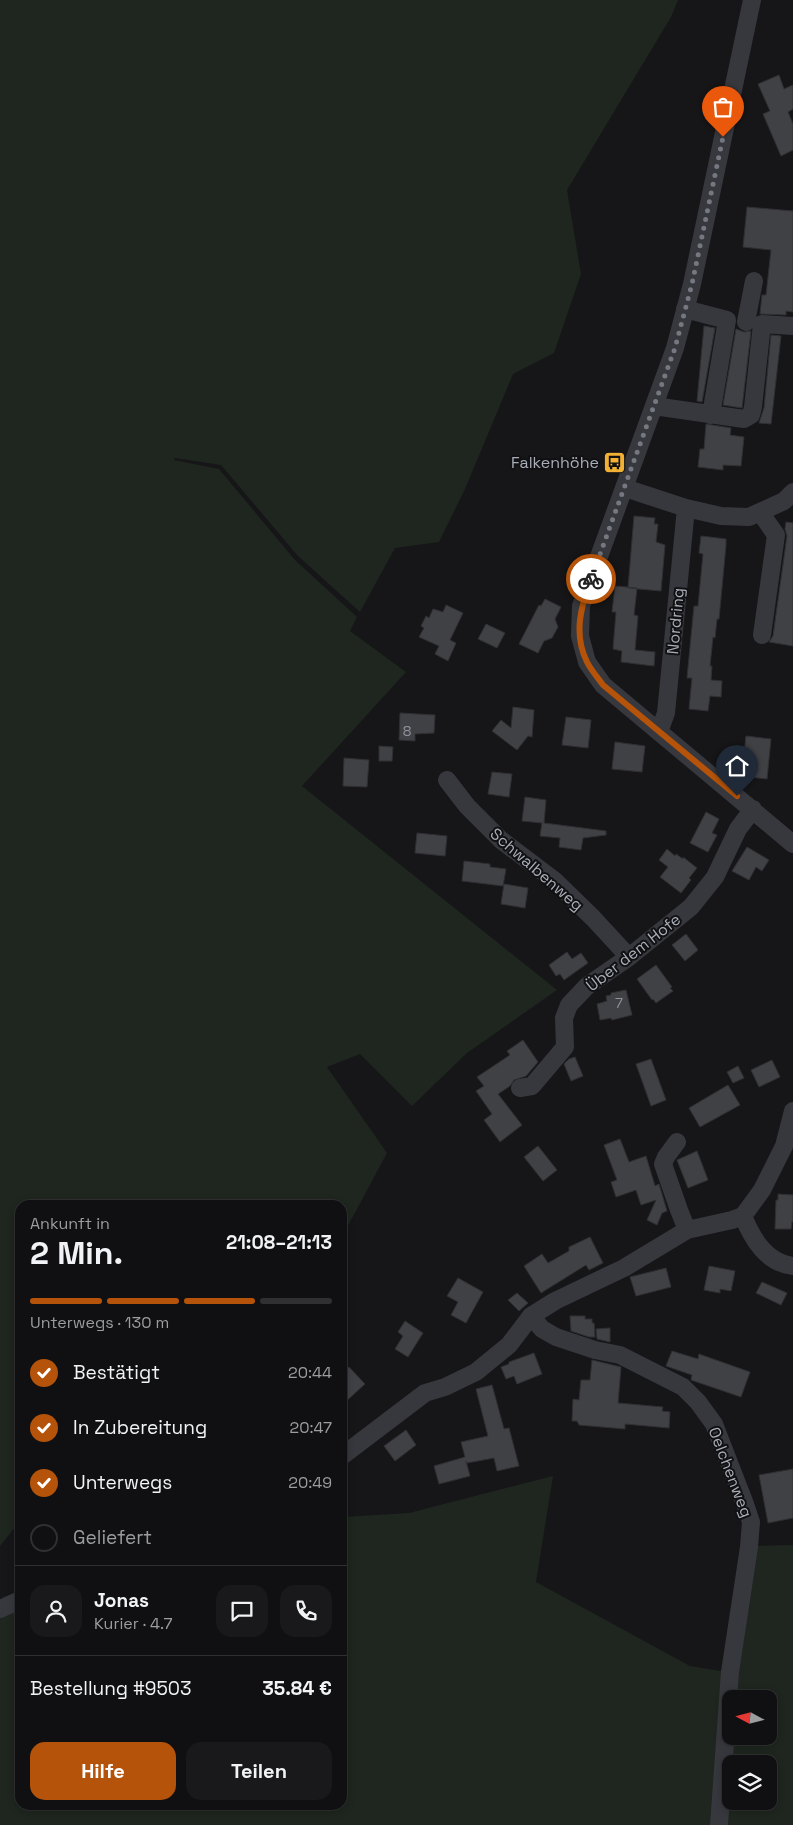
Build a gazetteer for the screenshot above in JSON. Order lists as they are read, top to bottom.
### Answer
{
  "streets": {
    "street": [
      "Nordring",
      "Schwalbenweg",
      "Über dem Hofe",
      "Oelchenweg"
    ]
  },
  "crossings": [
    ["Schwalbenweg", "Über dem Hofe"]
  ],
  "places": {
    "bus stop": ["Falkenhöhe"]
  },
  "house_numbers": ["8", "7"],
  "north": "left",
  "page": {
    "heading": ["2 Min.", "Ankunft in", "21:08–21:13"],
    "panel": [
      "Jonas",
      "Kurier · 4.7",
      "Bestellung #9503",
      "35.84 €"
    ],
    "bar": "Unterwegs · 130 m",
    "list": [
      ["Bestätigt", "20:44"],
      ["In Zubereitung", "20:47"],
      ["Unterwegs", "20:49"],
      "Geliefert"
    ],
    "buttons": ["Hilfe", "Teilen"]
  }
}
